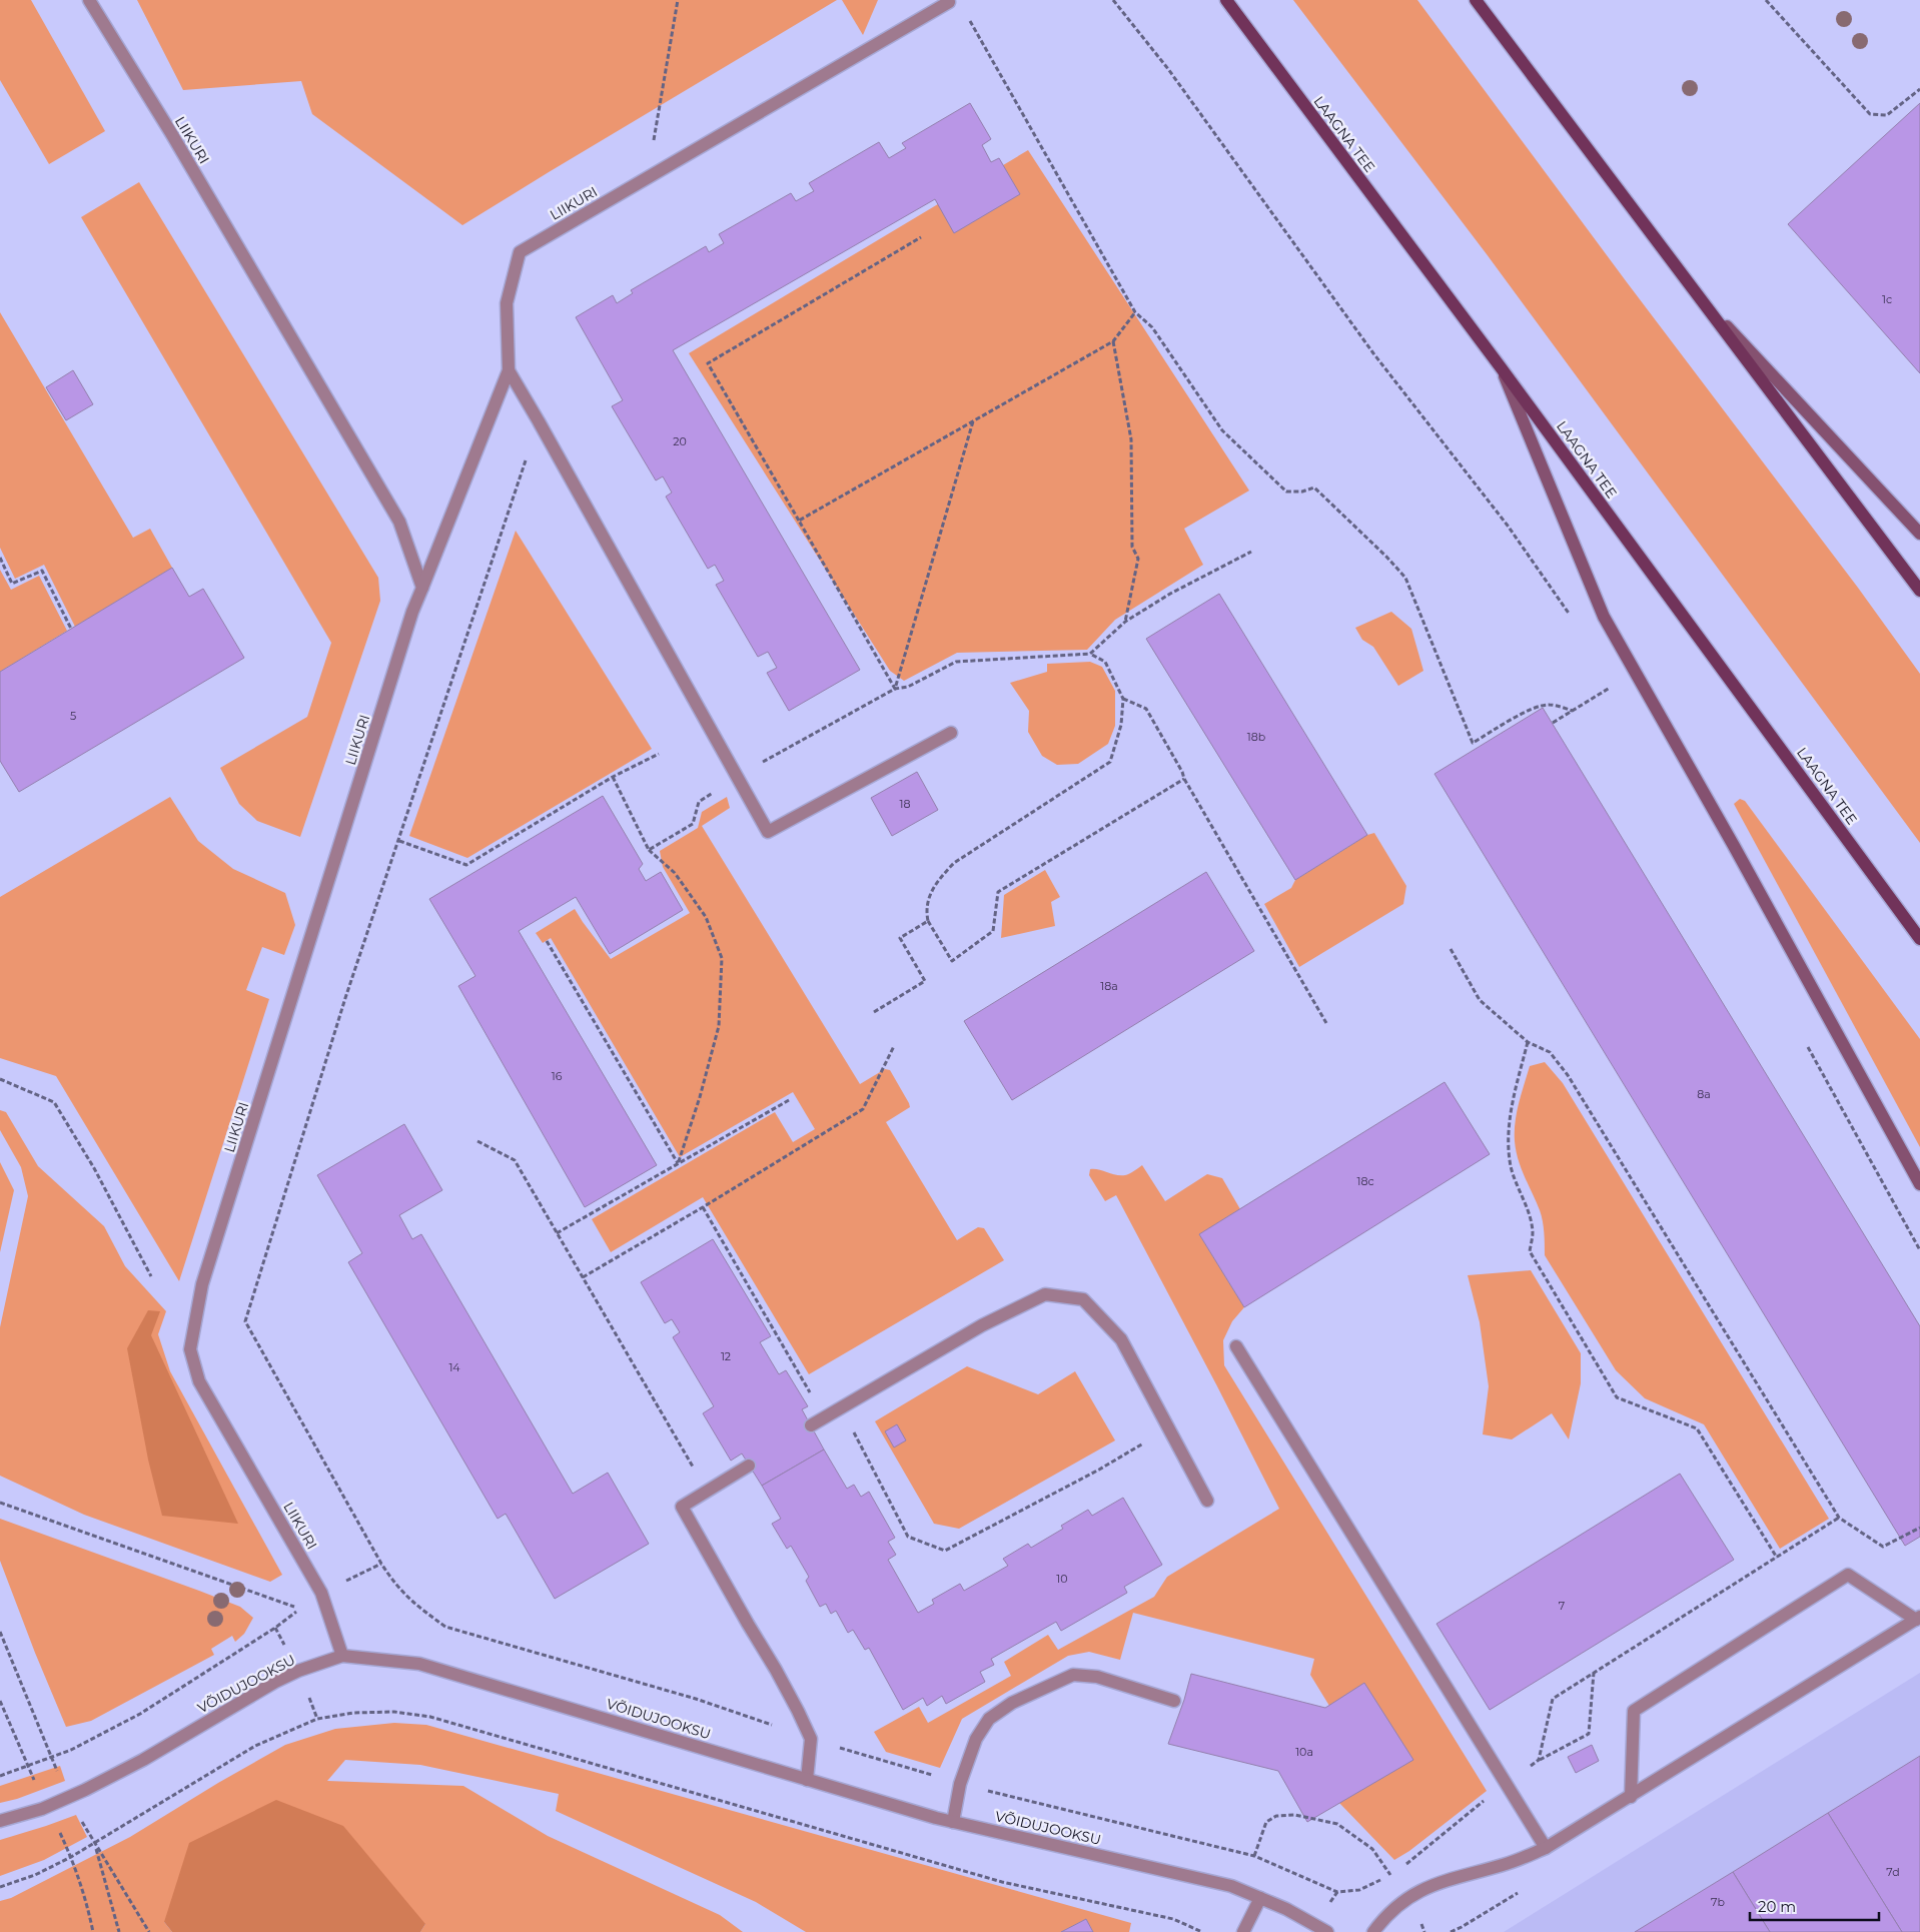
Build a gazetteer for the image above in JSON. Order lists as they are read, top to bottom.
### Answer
{
  "streets": {
    "main road": ["LAAGNA TEE"],
    "street": ["LIIKURI", "VÕIDUJOOKSU"]
  },
  "crossings": [
    ["LIIKURI", "VÕIDUJOOKSU"]
  ],
  "house_numbers": [
    "1c",
    "20",
    "5",
    "18b",
    "18",
    "18a",
    "16",
    "8a",
    "18c",
    "12",
    "14",
    "10",
    "7",
    "10a",
    "7d",
    "7b"
  ],
  "scale_bar": "20 m"
}
